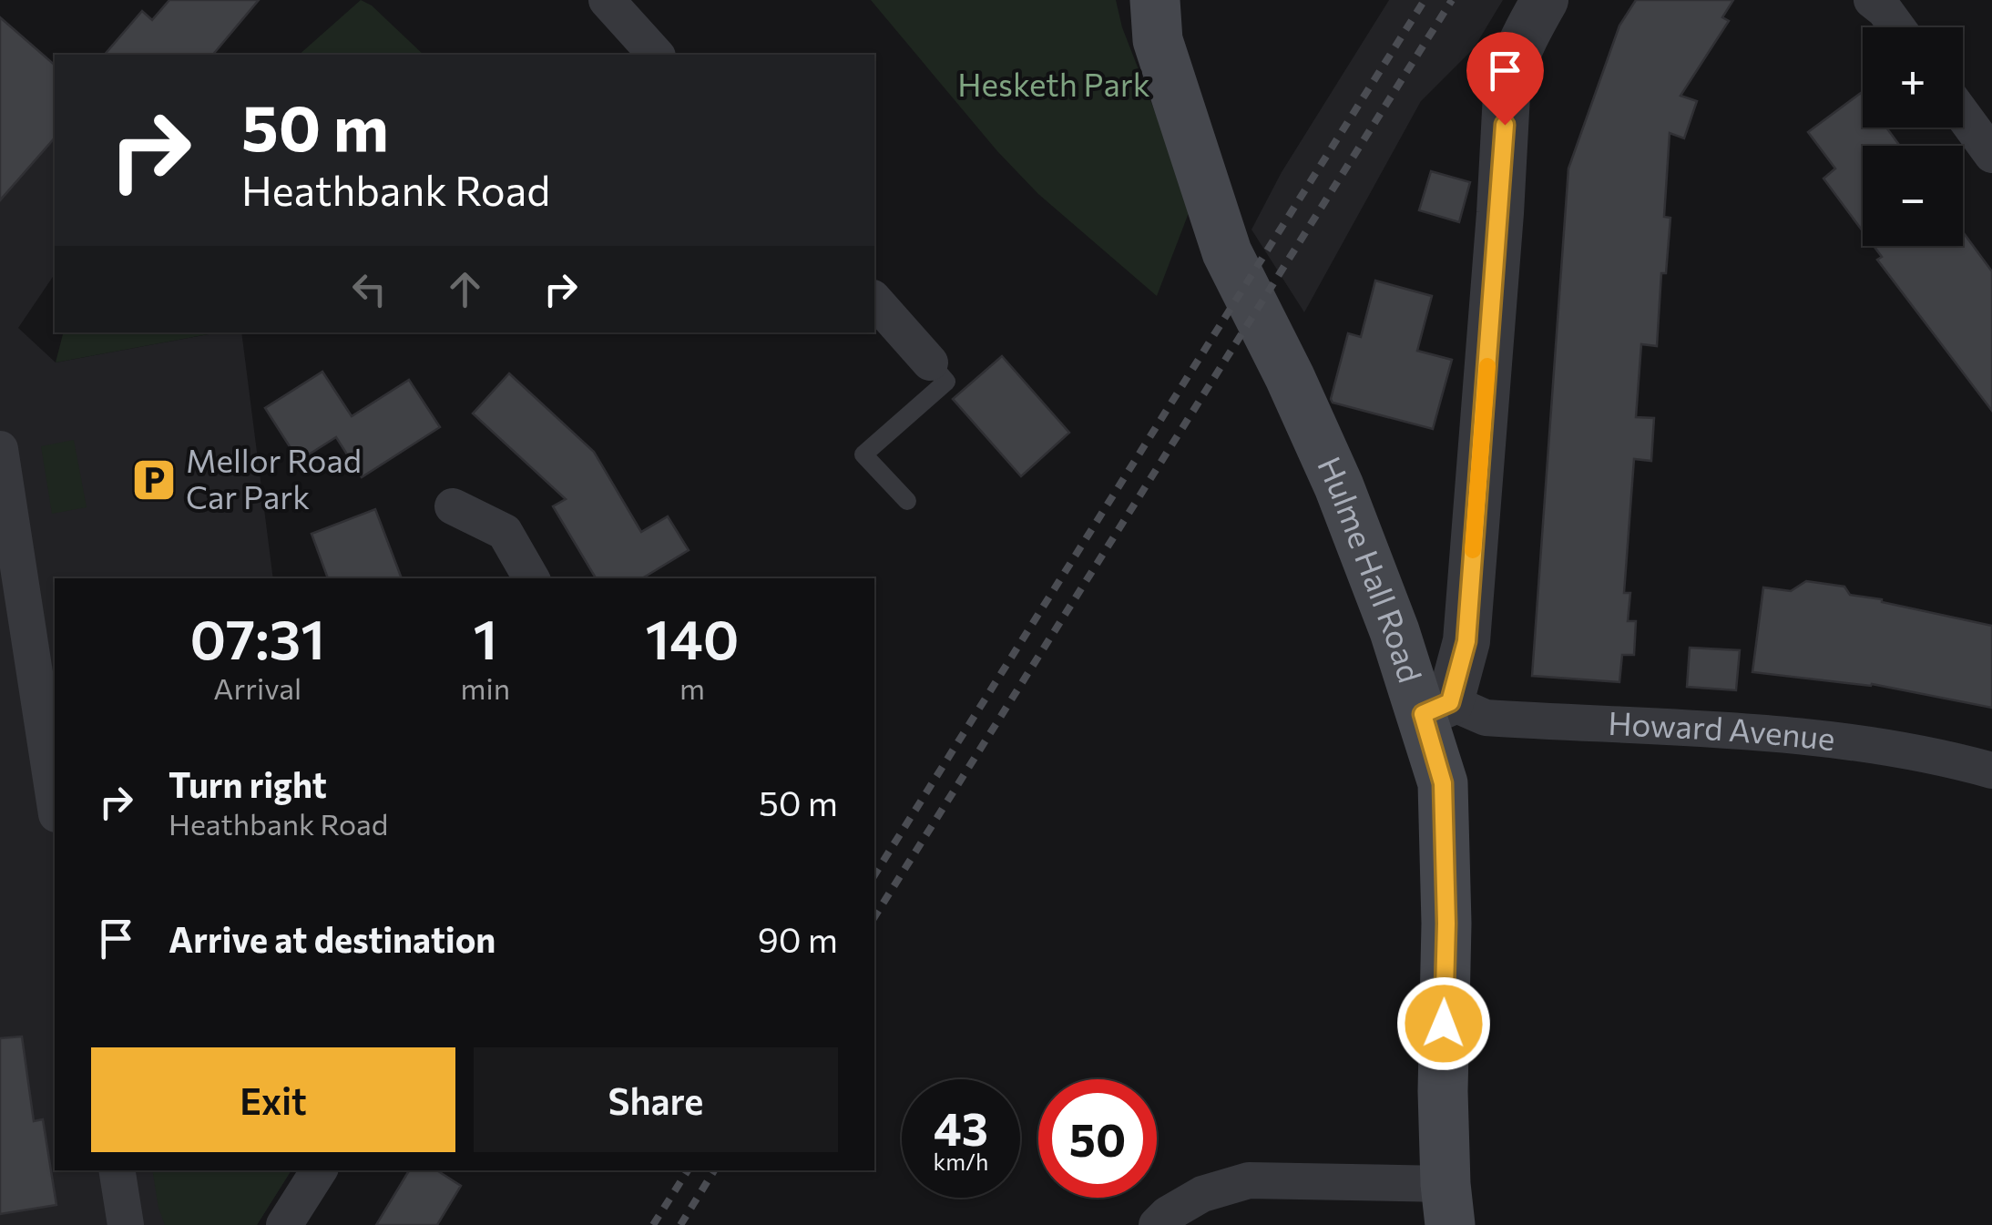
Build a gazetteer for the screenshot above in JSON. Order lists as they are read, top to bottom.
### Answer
{
  "streets": {
    "main road": ["Hulme Hall Road"],
    "street": ["Howard Avenue"]
  },
  "crossings": [
    ["Hulme Hall Road", "Howard Avenue"]
  ],
  "parks": ["Hesketh Park"],
  "places": {
    "parking": ["Mellor Road Car Park"]
  },
  "page": {
    "map_buttons": ["+", "−"],
    "turn": ["50 m", "Heathbank Road"],
    "eta": [
      "07:31",
      "Arrival",
      "1",
      "min",
      "140",
      "m"
    ],
    "list": [
      {
        "name": "Turn right",
        "note": "Heathbank Road",
        "value": "50 m"
      },
      {
        "name": "Arrive at destination",
        "value": "90 m"
      }
    ],
    "buttons": ["Exit", "Share"],
    "speed": "43 km/h",
    "limit": "50"
  }
}
